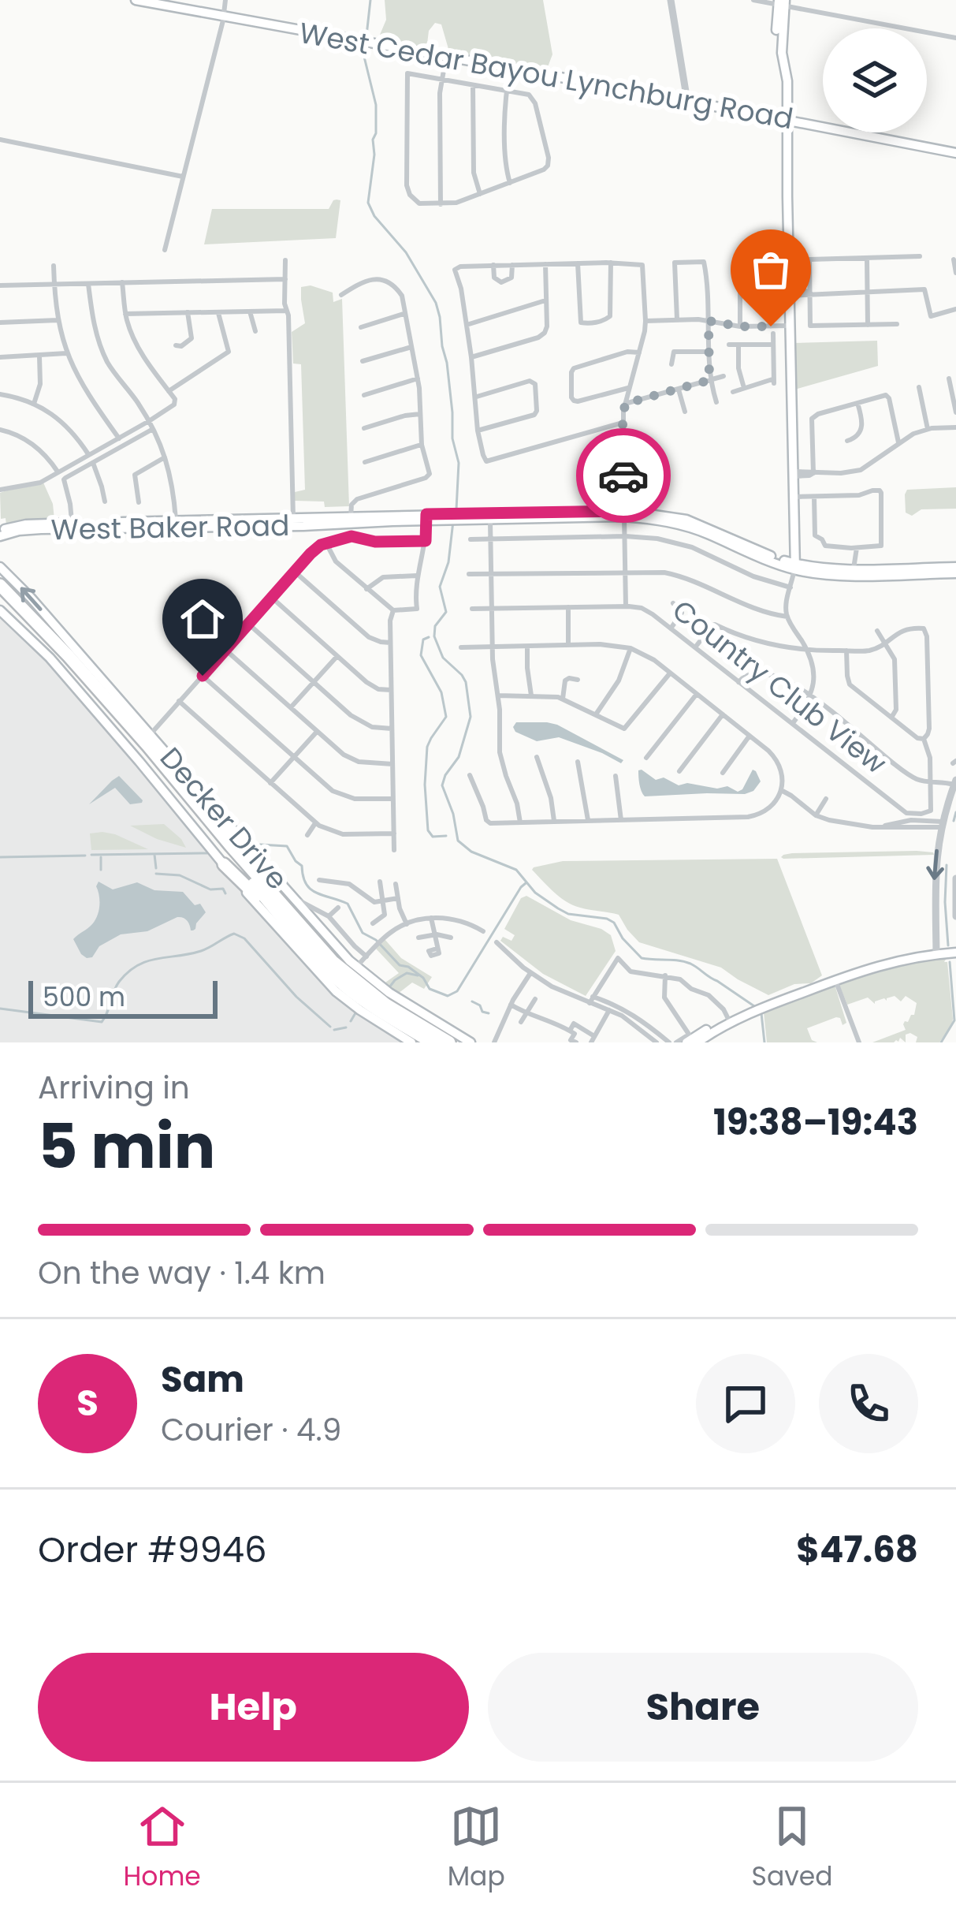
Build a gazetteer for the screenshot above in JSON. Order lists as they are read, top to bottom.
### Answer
{
  "streets": {
    "highway": ["Decker Drive"],
    "main road": ["West Cedar Bayou Lynchburg Road", "West Baker Road"],
    "street": ["Country Club View"]
  },
  "scale_bar": "500 m",
  "page": {
    "scale": "500 m",
    "heading": ["5 min", "Arriving in", "19:38–19:43"],
    "panel": [
      "Sam",
      "Courier · 4.9",
      "Order #9946",
      "$47.68"
    ],
    "bar": "On the way · 1.4 km",
    "round": "S",
    "buttons": ["Help", "Share"],
    "tabs": ["Home", "Map", "Saved"]
  }
}
